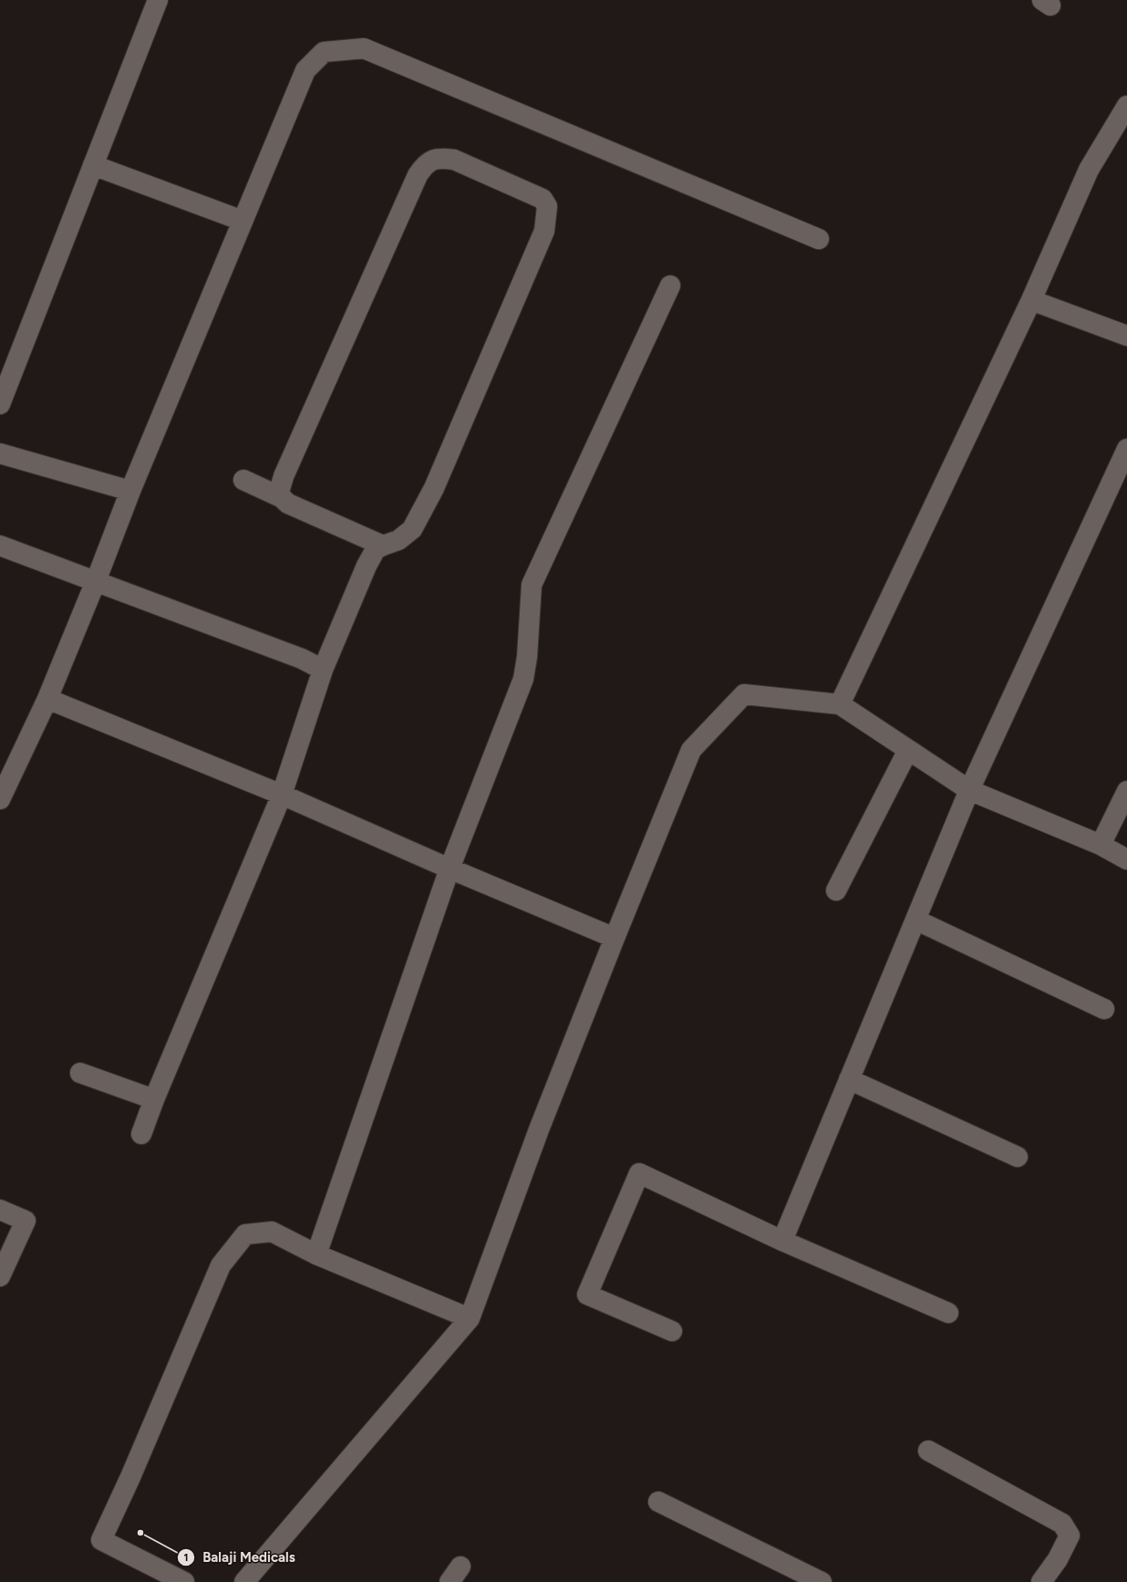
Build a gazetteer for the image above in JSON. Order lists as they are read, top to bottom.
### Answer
{
  "places": ["Balaji Medicals"]
}
